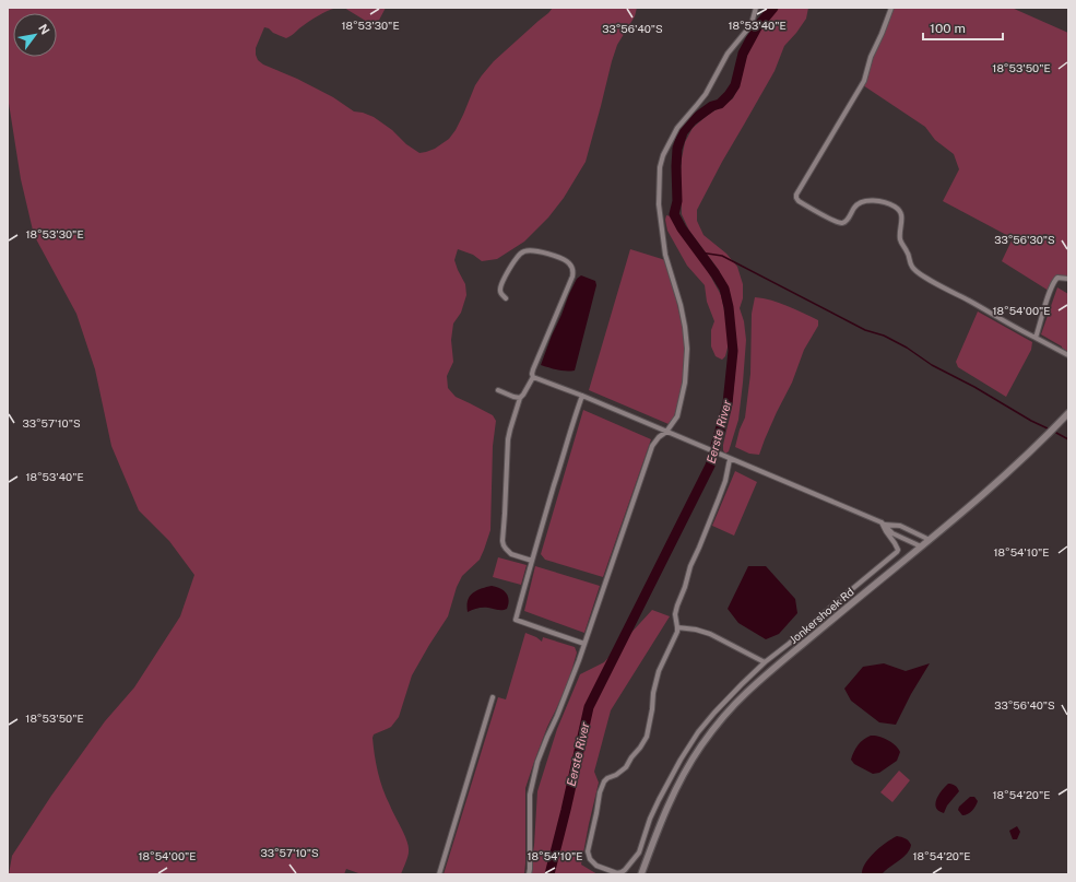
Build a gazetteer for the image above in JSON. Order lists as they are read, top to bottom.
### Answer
{
  "streets": {
    "street": ["Jonkershoek Rd"]
  },
  "water": ["Eerste River"],
  "scale_bar": "100 m",
  "north": "top right",
  "coordinates": [
    "18°53'30\"E",
    "18°53'40\"E",
    "33°56'40\"S",
    "18°53'50\"E",
    "33°56'30\"S",
    "18°54'00\"E",
    "33°57'10\"S",
    "18°54'10\"E",
    "18°54'20\"E"
  ]
}
